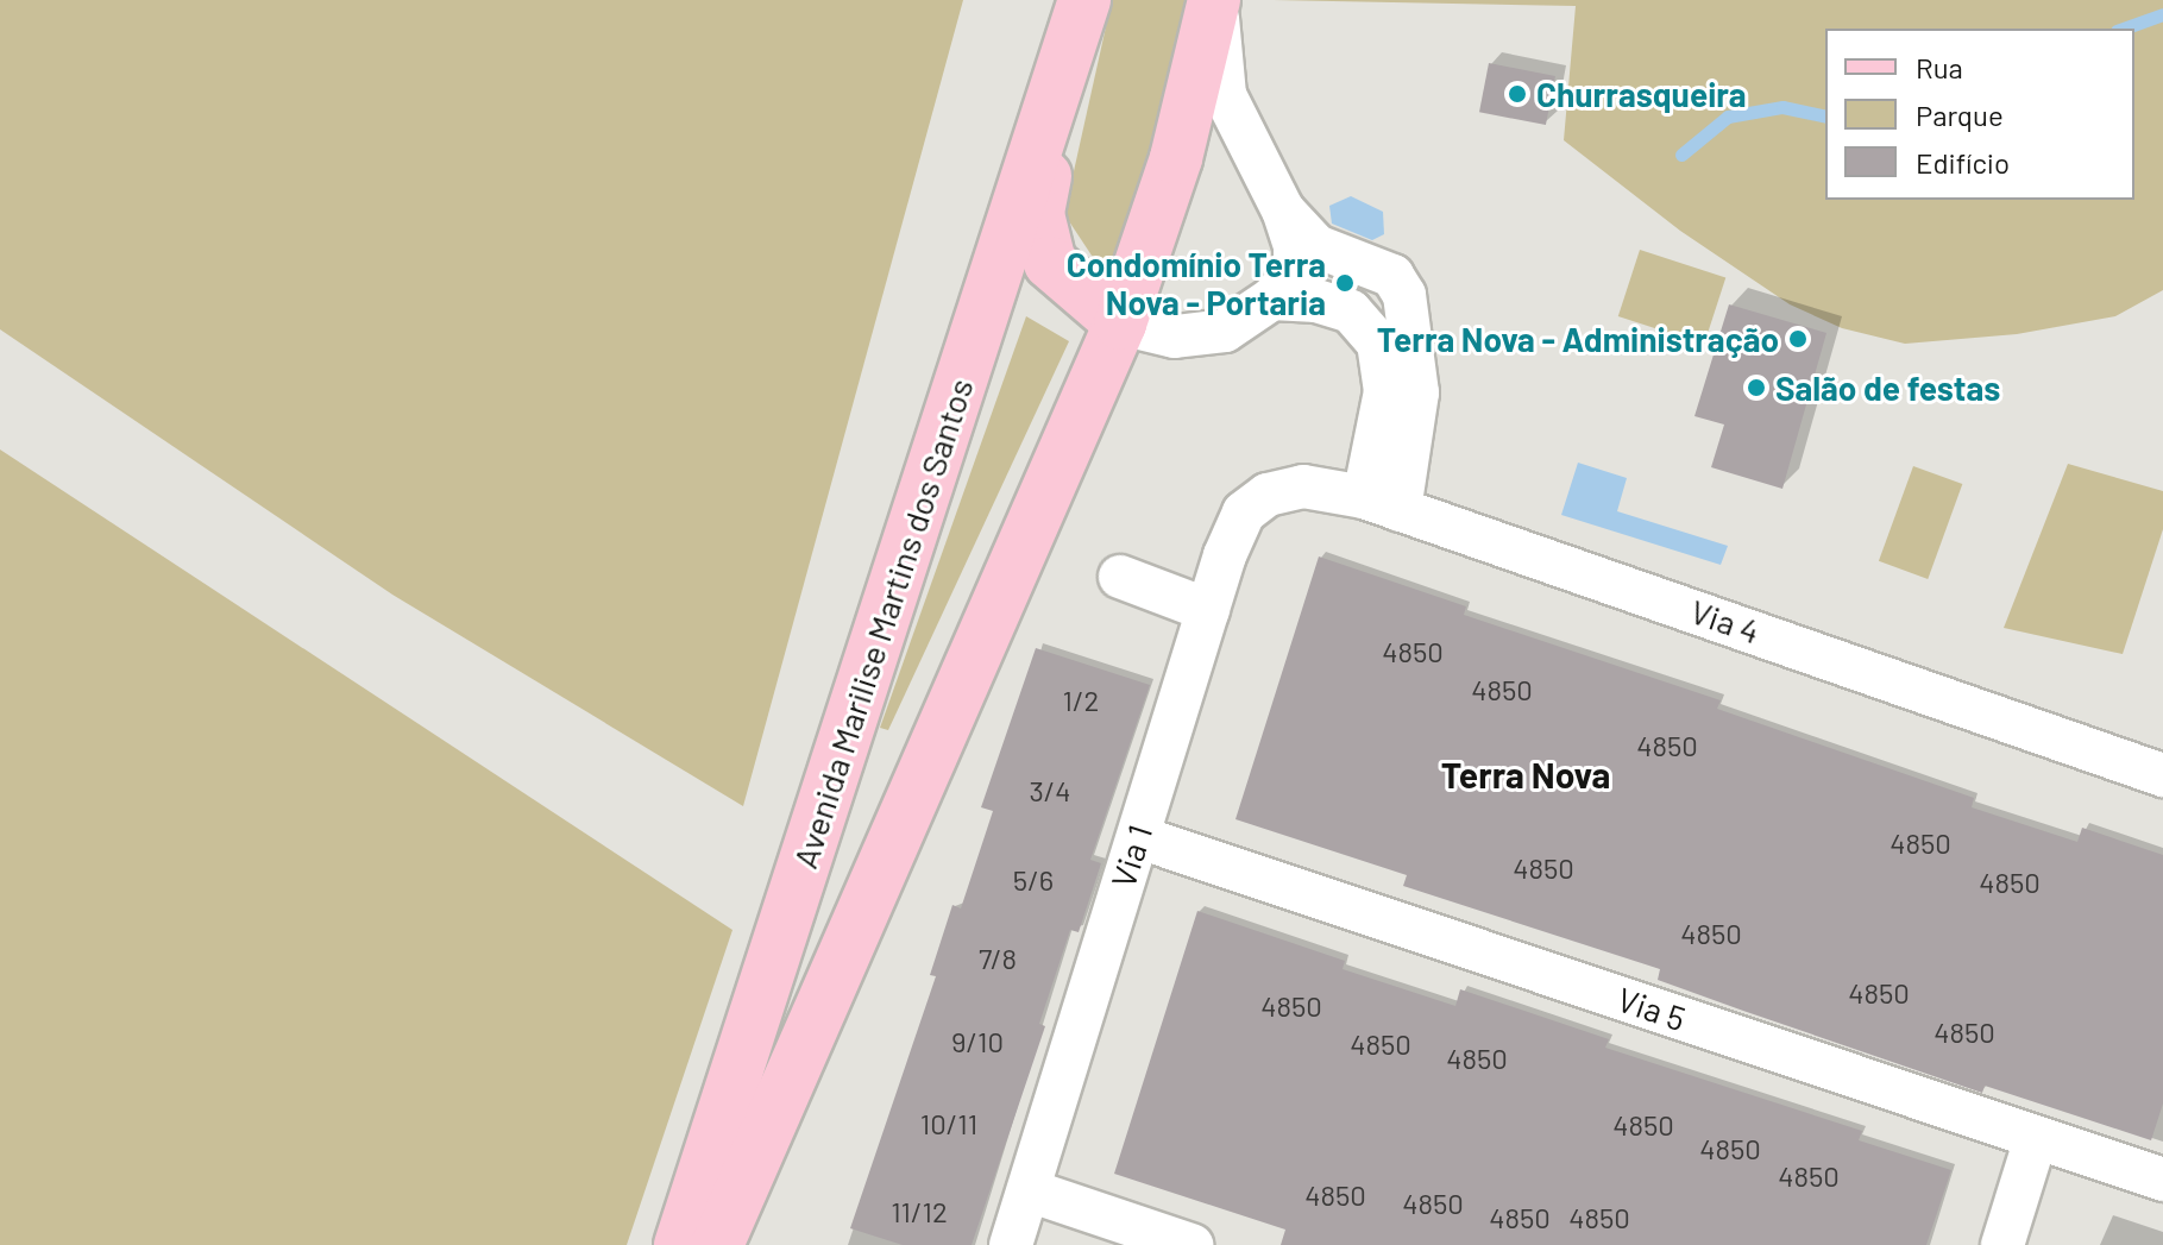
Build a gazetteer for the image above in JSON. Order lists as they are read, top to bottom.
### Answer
{
  "streets": {
    "main road": ["Avenida Marilise Martins dos Santos"],
    "street": ["Via 4", "Via 1", "Via 5"]
  },
  "crossings": [
    ["Via 4", "Via 1"],
    ["Via 1", "Via 5"]
  ],
  "districts": ["Terra Nova"],
  "places": [
    "Churrasqueira",
    "Condomínio Terra Nova - Portaria",
    "Terra Nova - Administração",
    "Salão de festas"
  ],
  "house_numbers": [
    "4850",
    "4850",
    "1/2",
    "4850",
    "3/4",
    "4850",
    "4850",
    "5/6",
    "4850",
    "4850",
    "7/8",
    "4850",
    "4850",
    "4850",
    "9/10",
    "4850",
    "4850",
    "10/11",
    "4850",
    "4850",
    "4850",
    "4850",
    "4850",
    "11/12",
    "4850",
    "4850"
  ],
  "legend": ["Rua", "Parque", "Edifício"]
}
